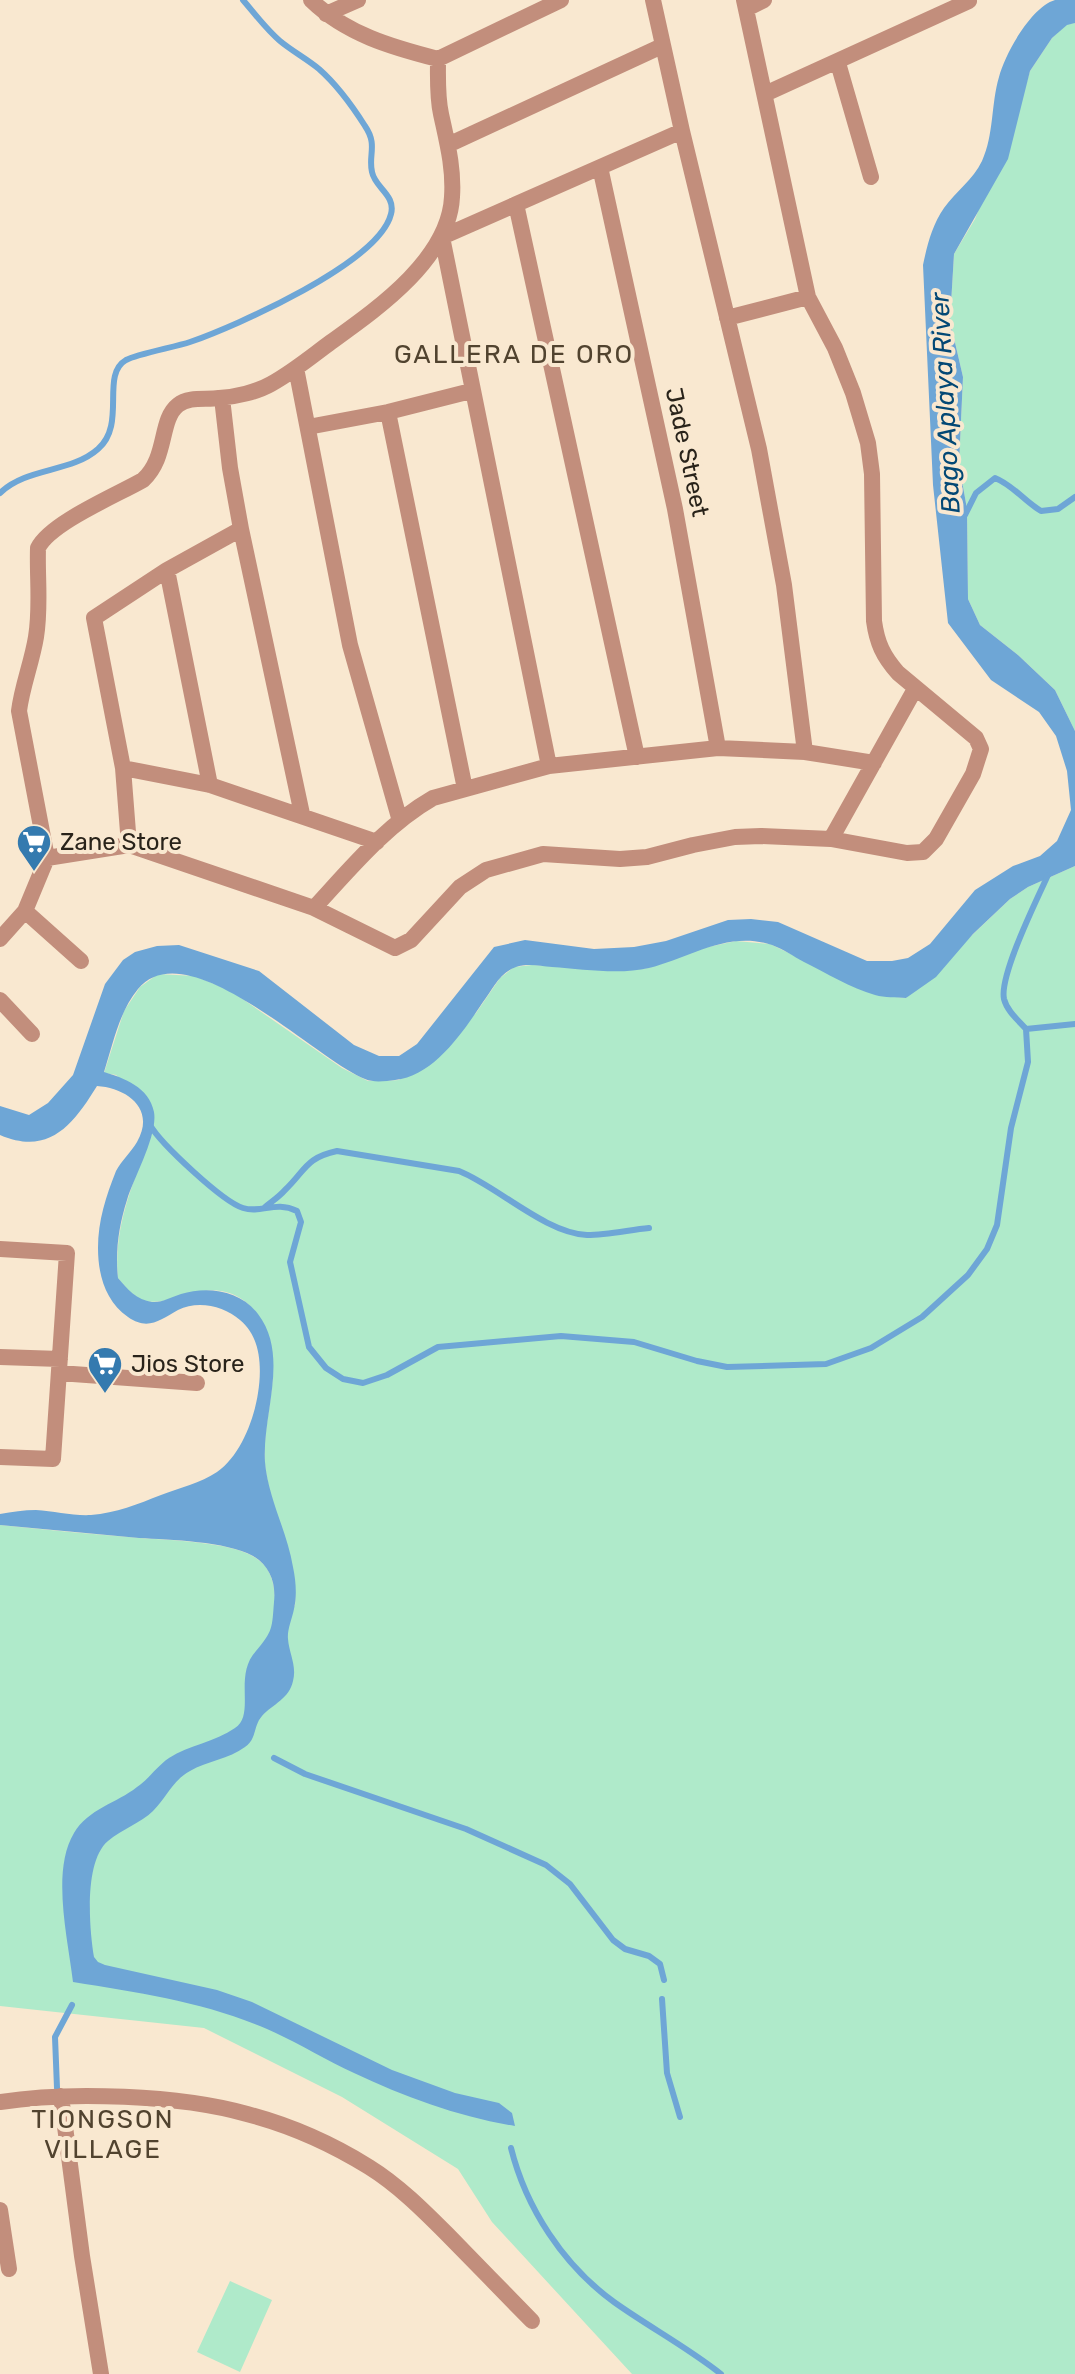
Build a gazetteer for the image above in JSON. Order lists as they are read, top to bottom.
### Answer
{
  "streets": {
    "street": ["Jade Street"]
  },
  "districts": ["GALLERA DE ORO", "TIONGSON VILLAGE"],
  "water": ["Bago Aplaya River"],
  "places": {
    "supermarket": ["Zane Store", "Jios Store"]
  }
}
